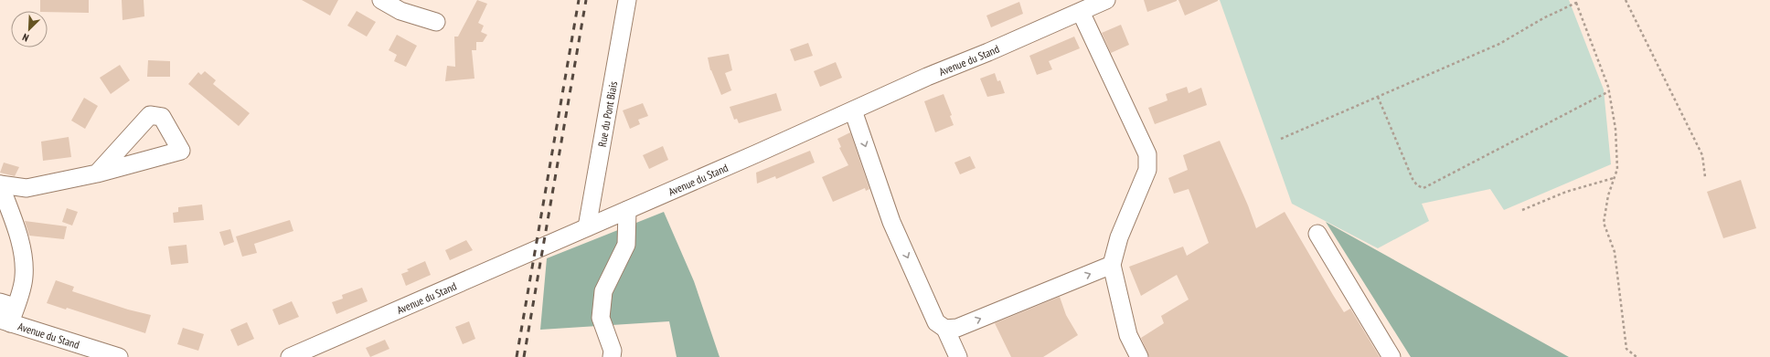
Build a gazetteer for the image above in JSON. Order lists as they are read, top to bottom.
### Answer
{
  "streets": {
    "street": ["Avenue du Stand", "Rue du Pont Biais"]
  },
  "crossings": [
    ["Avenue du Stand", "Rue du Pont Biais"]
  ],
  "north": "bottom left"
}
